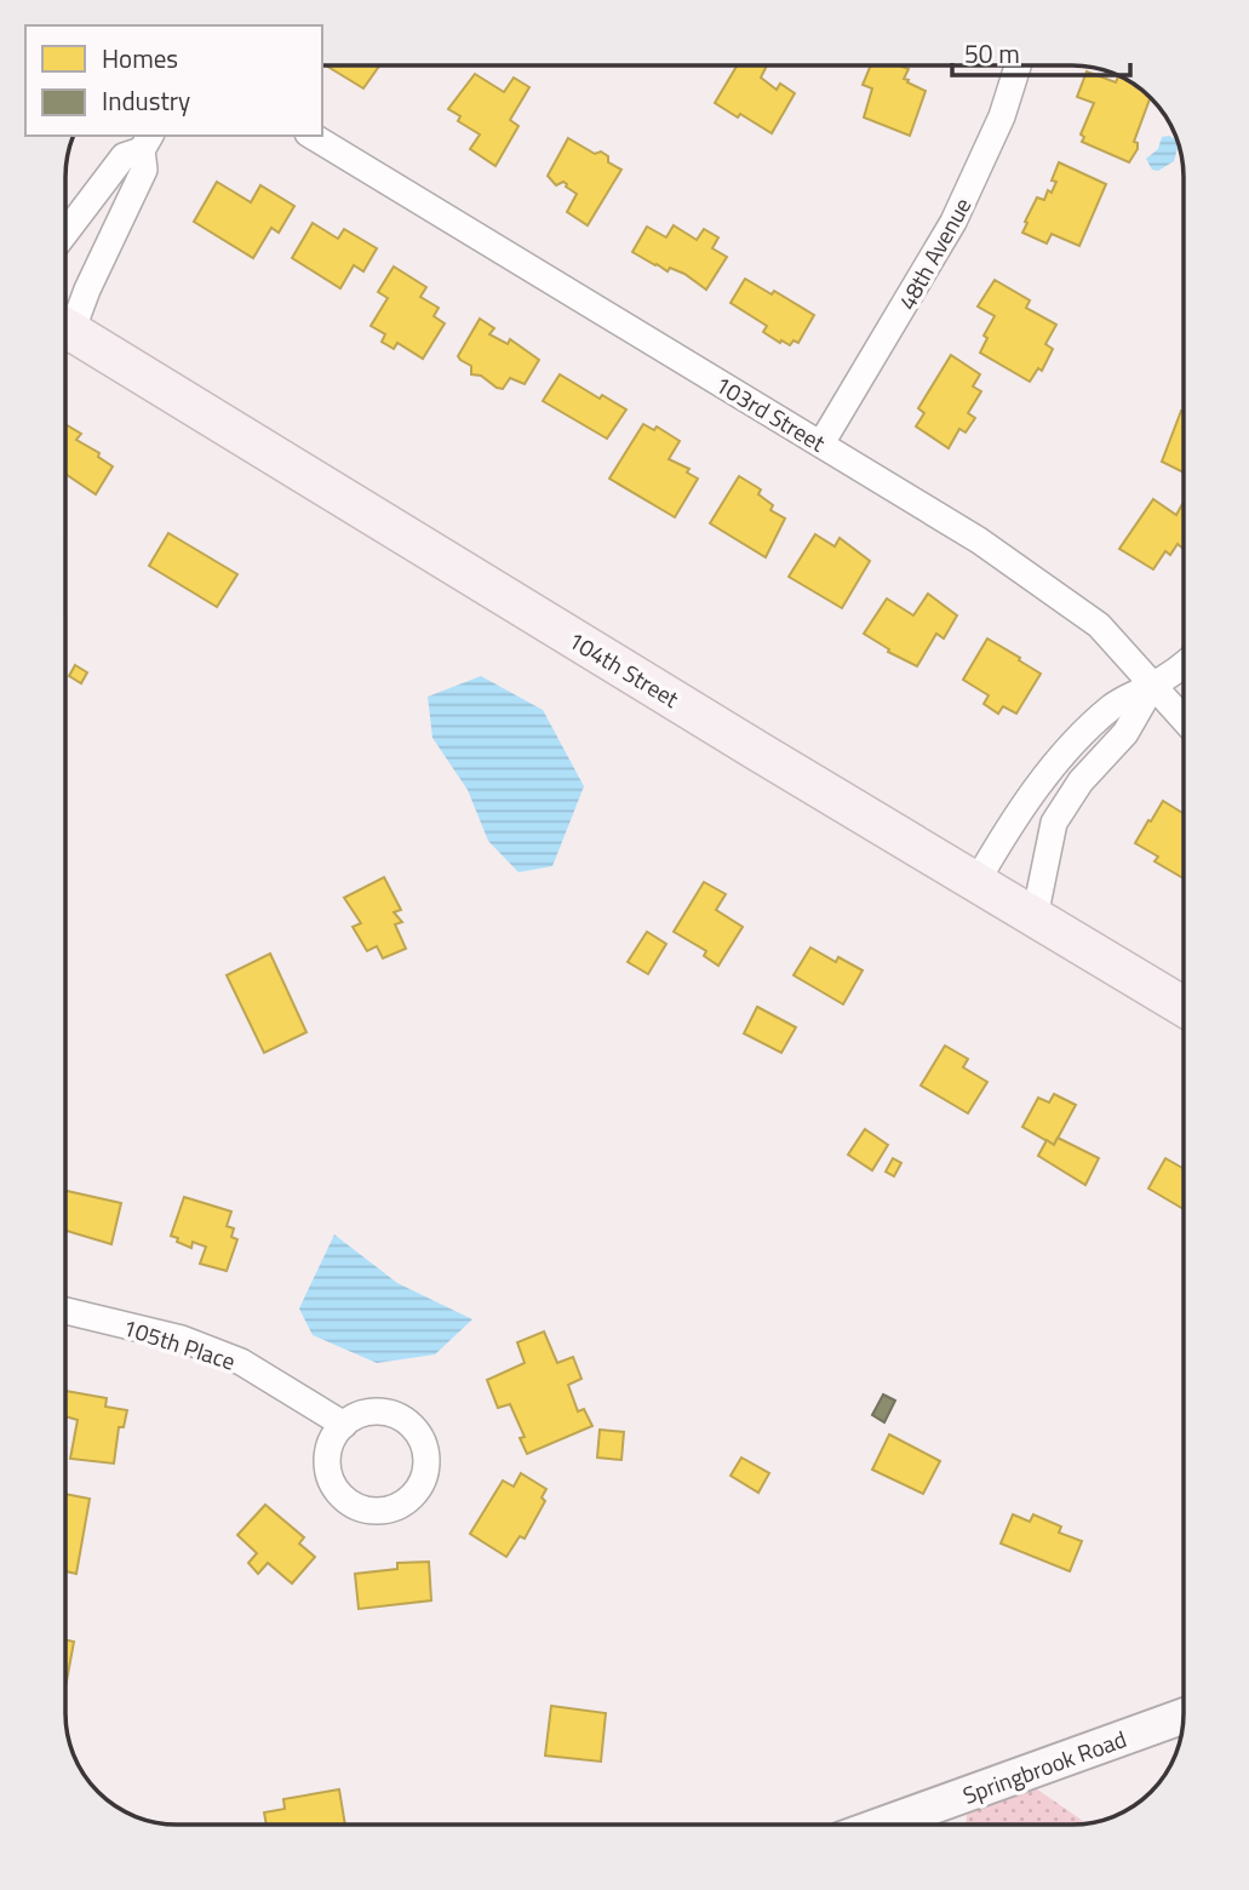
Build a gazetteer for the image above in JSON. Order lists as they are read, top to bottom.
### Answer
{
  "streets": {
    "main road": ["104th Street"],
    "street": [
      "48th Avenue",
      "103rd Street",
      "105th Place",
      "Springbrook Road"
    ]
  },
  "crossings": [
    ["48th Avenue", "103rd Street"]
  ],
  "legend": ["Homes", "Industry"],
  "scale_bar": "50 m"
}
